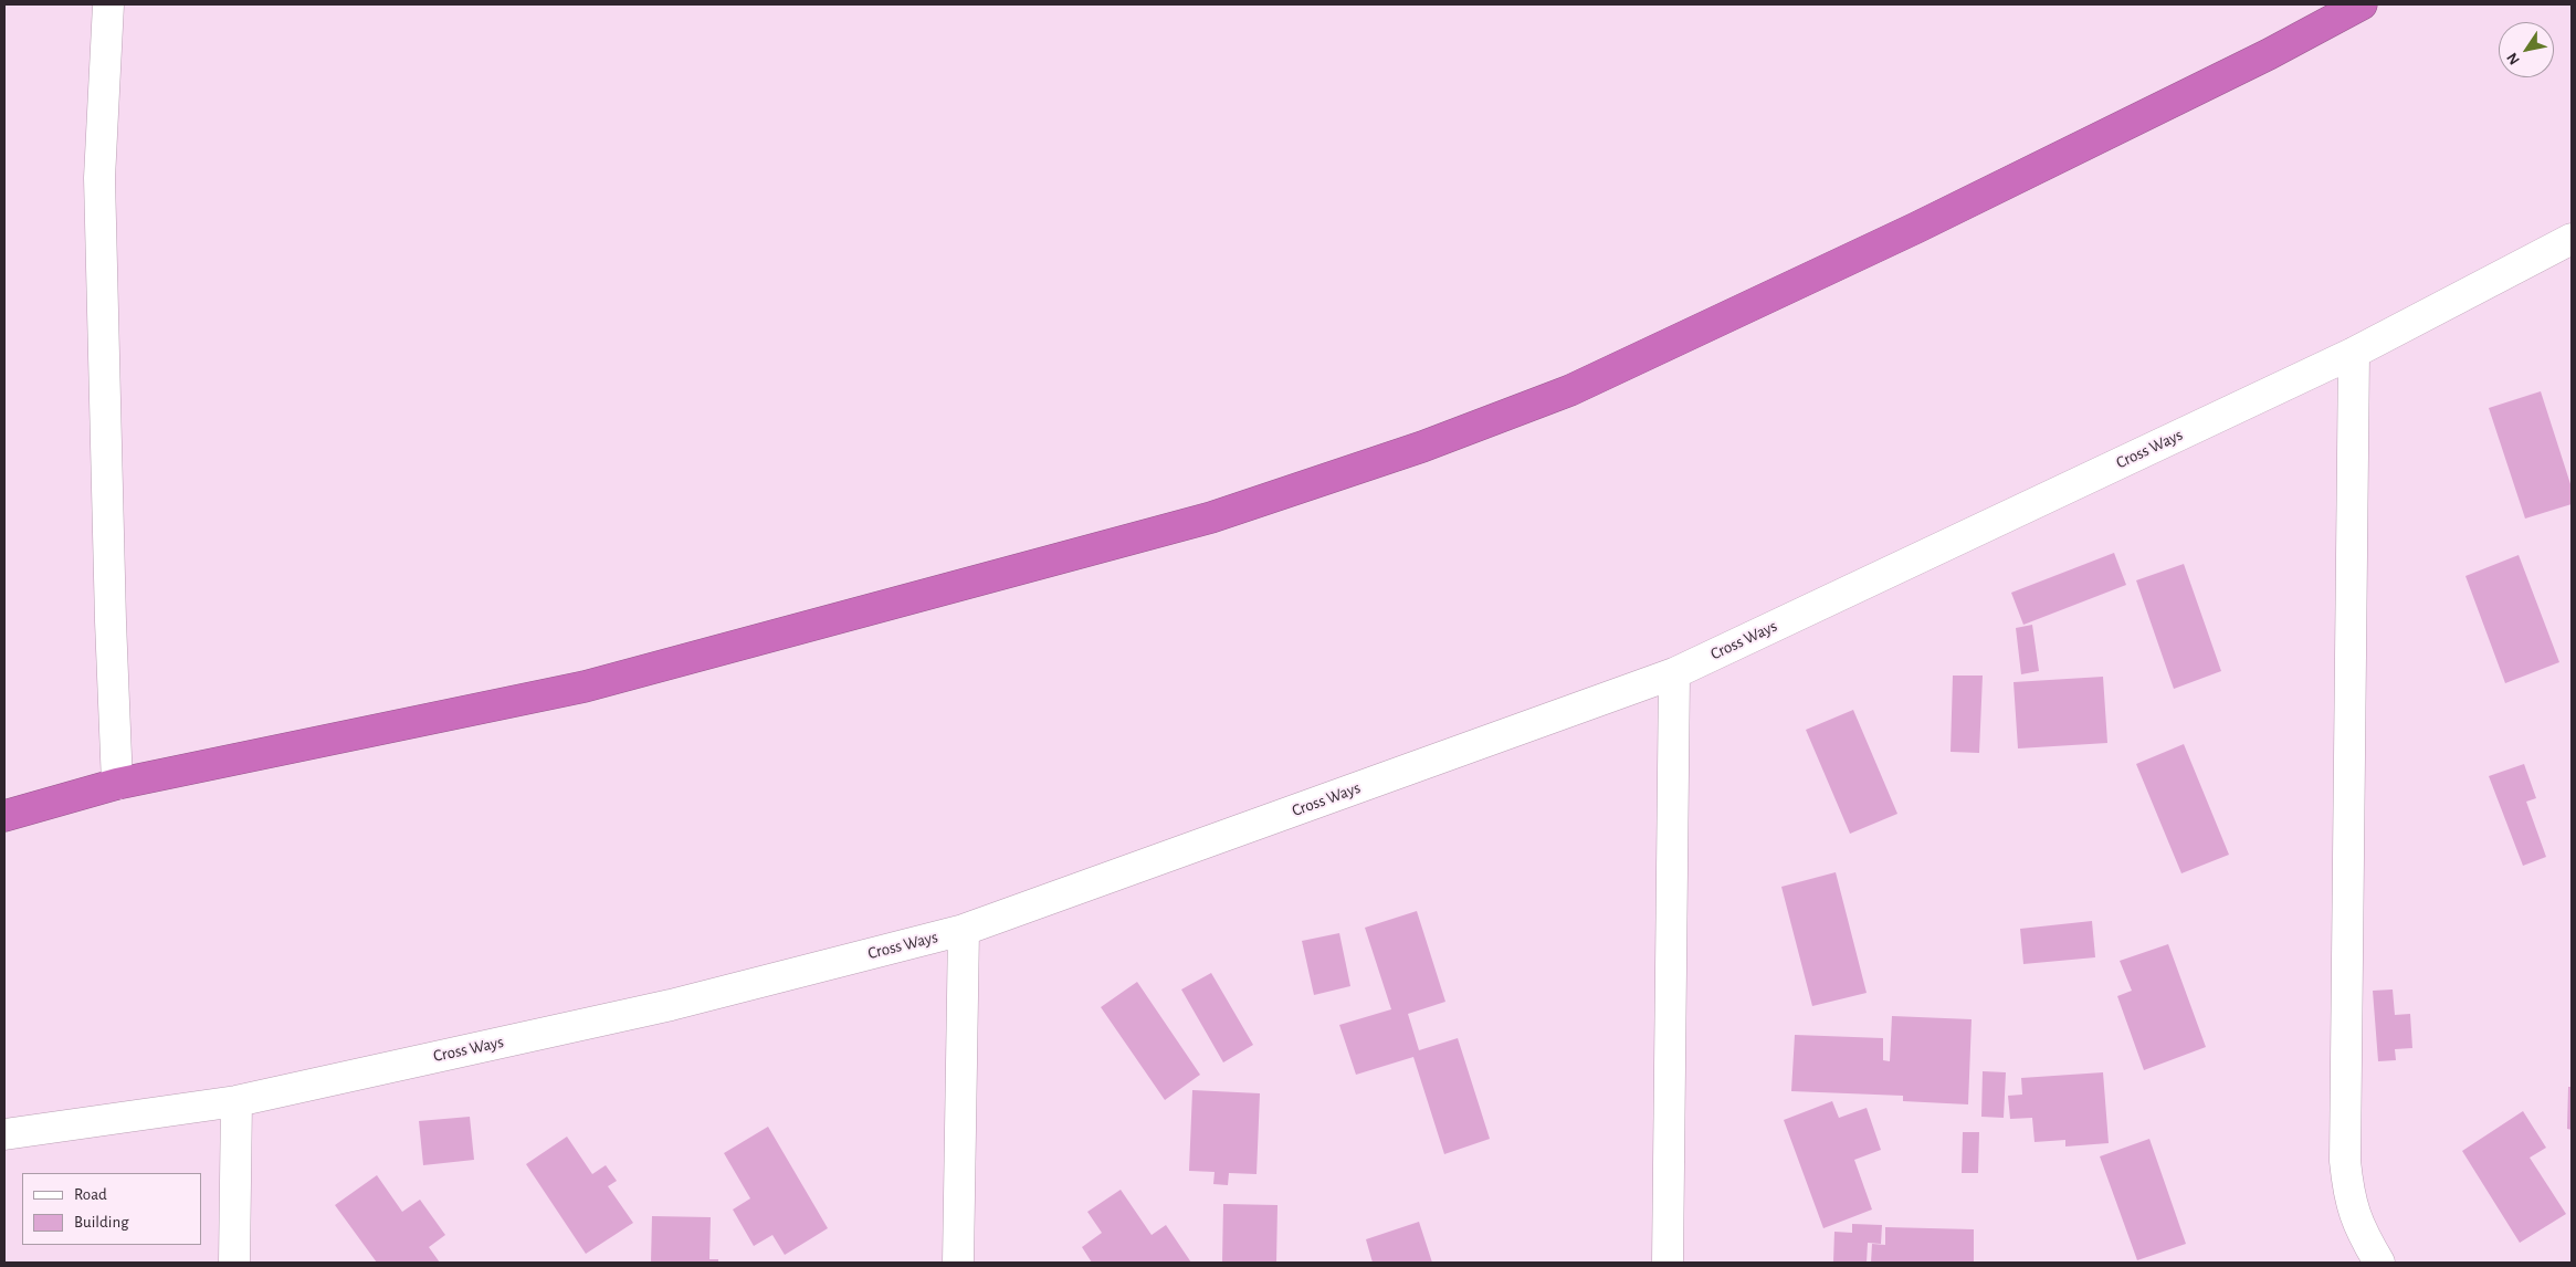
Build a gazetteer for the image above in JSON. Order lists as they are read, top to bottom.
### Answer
{
  "streets": {
    "street": ["Cross Ways"]
  },
  "legend": ["Road", "Building"],
  "north": "bottom left"
}
